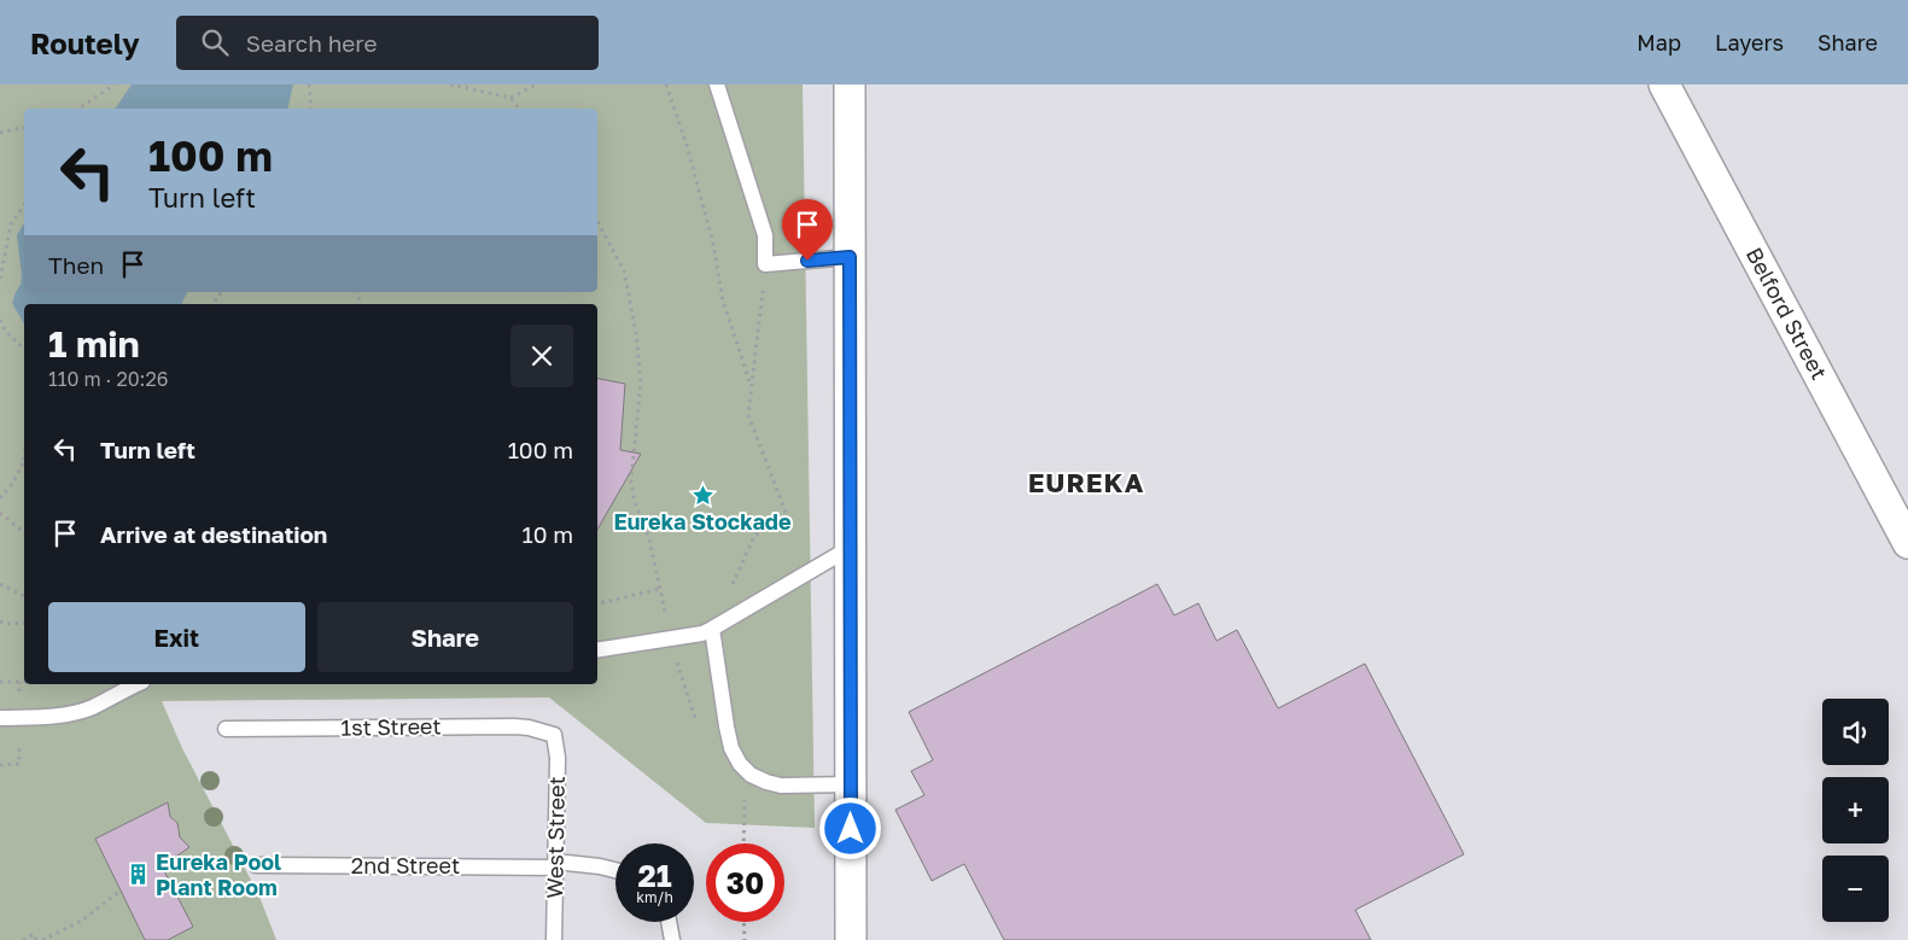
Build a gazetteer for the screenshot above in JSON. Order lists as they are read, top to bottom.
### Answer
{
  "streets": {
    "street": ["Belford Street"],
    "lane": ["1st Street", "West Street", "2nd Street"]
  },
  "crossings": [
    ["1st Street", "West Street"],
    ["West Street", "2nd Street"]
  ],
  "districts": ["EUREKA"],
  "places": {
    "place": ["Eureka Stockade"],
    "building": ["Eureka Pool Plant Room"]
  },
  "page": {
    "header": "Routely",
    "search": "Search here",
    "nav": ["Map", "Layers", "Share"],
    "turn": ["100 m", "Turn left"],
    "then": "Then",
    "heading": ["1 min", "110 m · 20:26"],
    "list": [
      {
        "name": "Turn left",
        "value": "100 m"
      },
      {
        "name": "Arrive at destination",
        "value": "10 m"
      }
    ],
    "buttons": ["Exit", "Share"],
    "map_buttons": ["+", "−"],
    "speed": "21 km/h",
    "limit": "30"
  }
}
